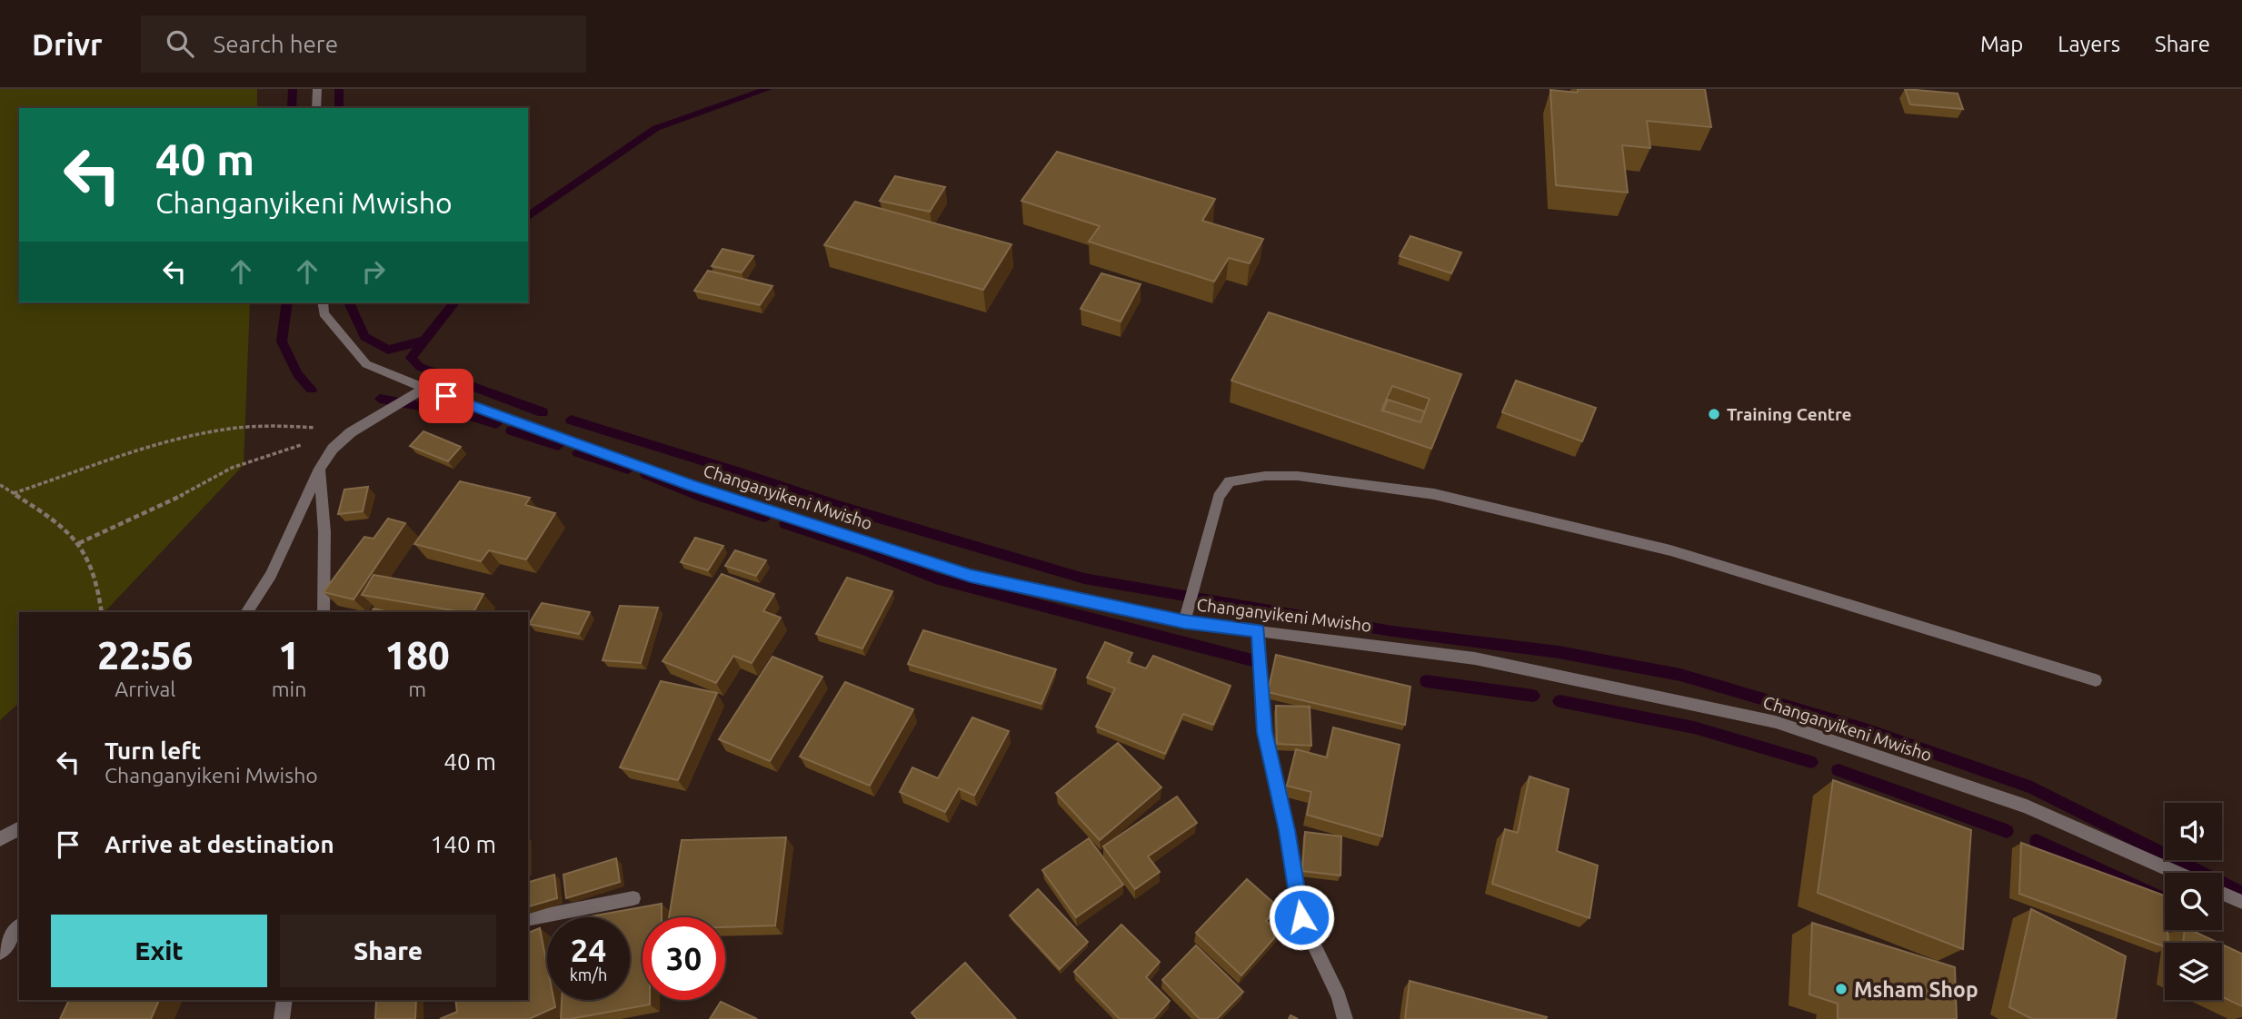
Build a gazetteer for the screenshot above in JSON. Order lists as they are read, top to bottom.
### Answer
{
  "streets": {
    "street": ["Changanyikeni Mwisho"]
  },
  "places": ["Training Centre", "Msham Shop"],
  "page": {
    "header": "Drivr",
    "search": "Search here",
    "nav": ["Map", "Layers", "Share"],
    "turn": ["40 m", "Changanyikeni Mwisho"],
    "eta": [
      "22:56",
      "Arrival",
      "1",
      "min",
      "180",
      "m"
    ],
    "list": [
      {
        "name": "Turn left",
        "note": "Changanyikeni Mwisho",
        "value": "40 m"
      },
      {
        "name": "Arrive at destination",
        "value": "140 m"
      }
    ],
    "buttons": ["Exit", "Share"],
    "speed": "24 km/h",
    "limit": "30"
  }
}
